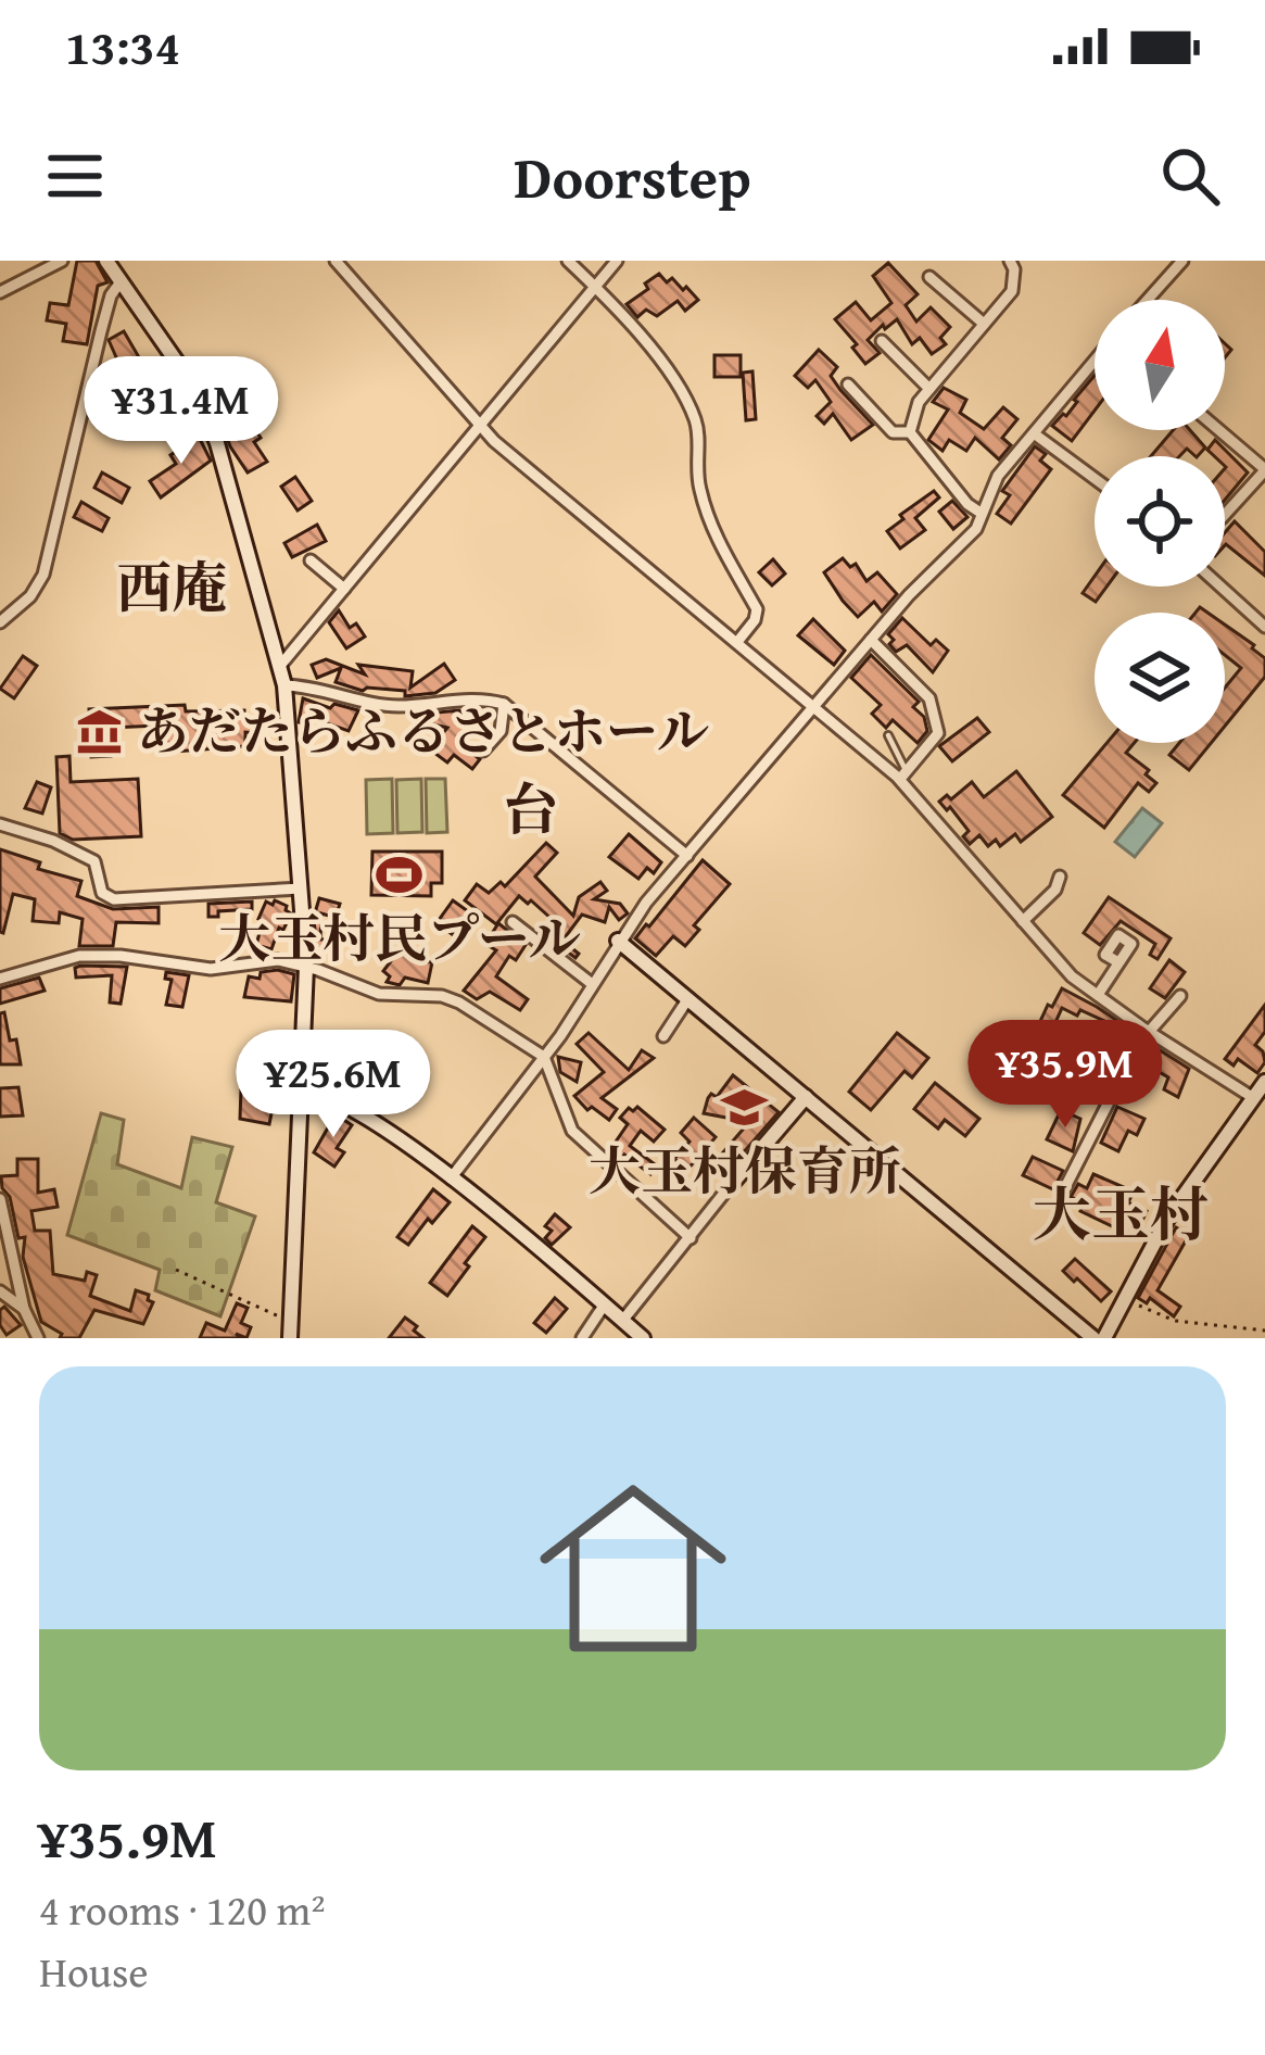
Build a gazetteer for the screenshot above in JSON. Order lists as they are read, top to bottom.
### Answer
{
  "districts": ["西庵", "台", "大玉村"],
  "places": {
    "museum": ["あだたらふるさとホール"],
    "sports": ["大玉村民プール"],
    "school or university": ["大玉村保育所"]
  },
  "north": "top",
  "page": {
    "status": "13:34",
    "header": "Doorstep",
    "price": ["¥31.4M", "¥35.9M", "¥25.6M"],
    "list": [
      {
        "name": "¥35.9M",
        "note": "4 rooms · 120 m² · House"
      }
    ]
  }
}
